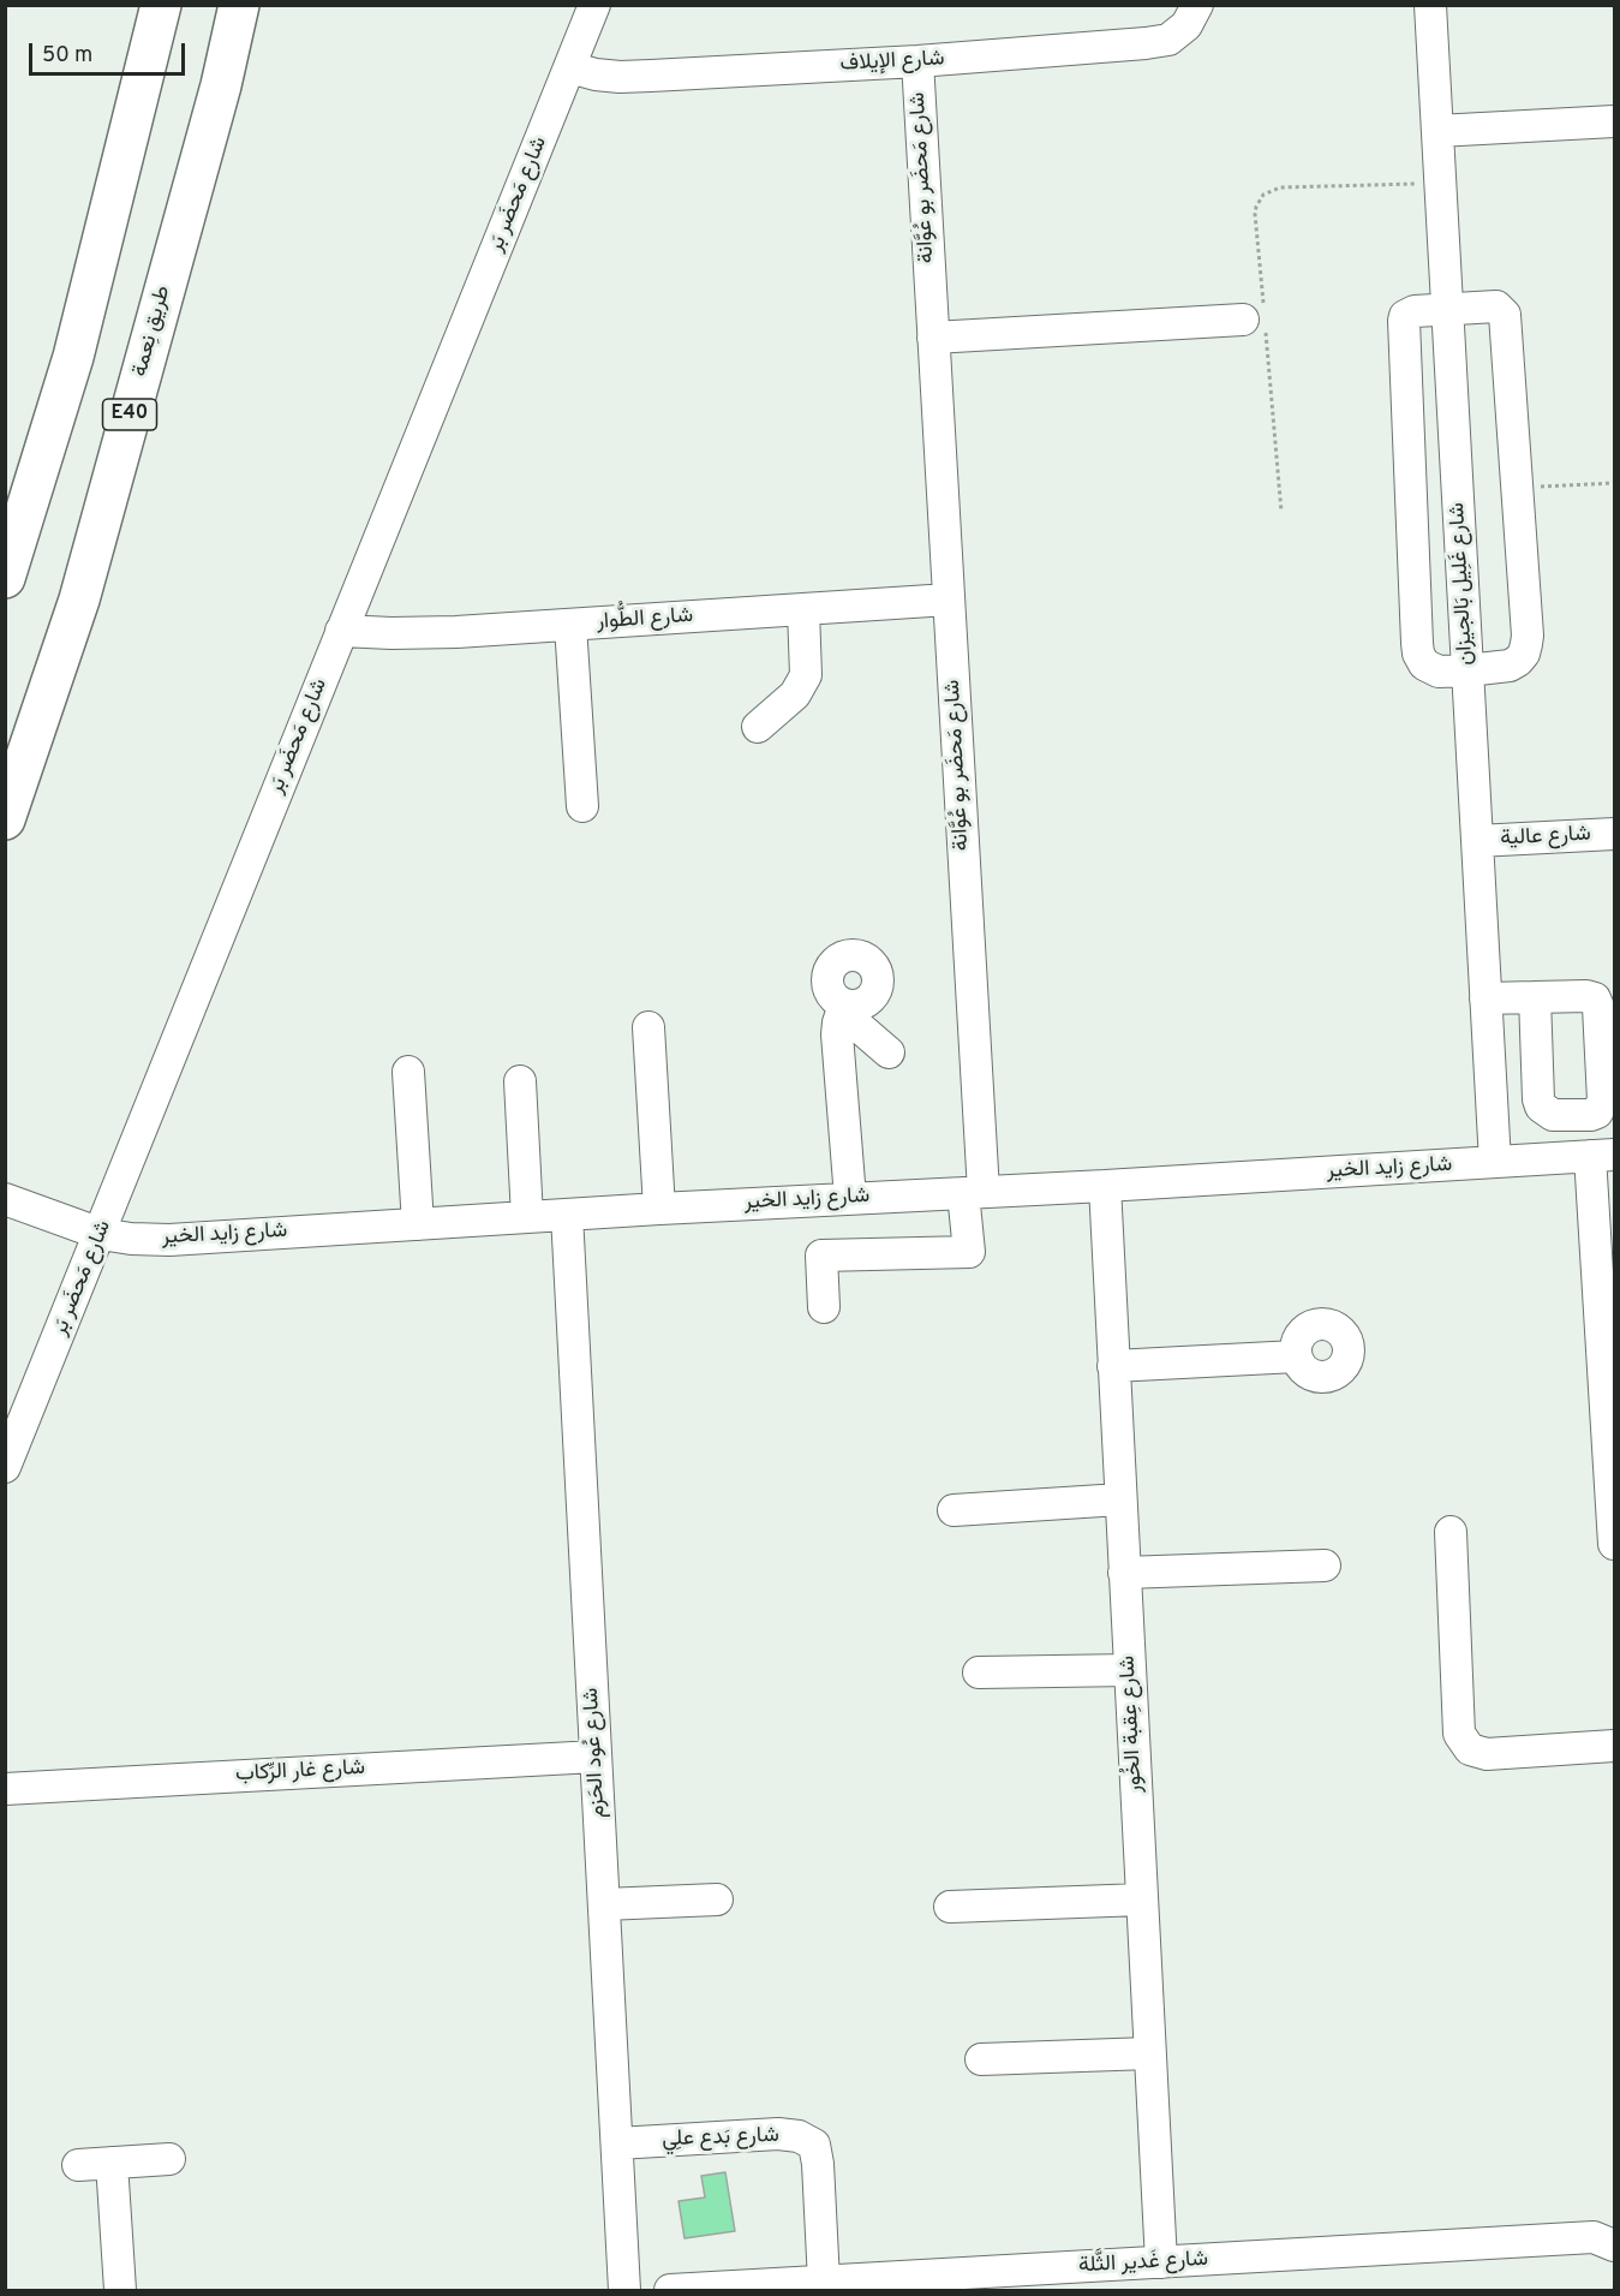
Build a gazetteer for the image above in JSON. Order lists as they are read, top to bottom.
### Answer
{
  "streets": {
    "main road": ["طريق نِعمة", "E40"],
    "street": [
      "شارع الإيلاف",
      "شارع مَحضَر بو عُوَّانة",
      "شارع مَحضَر بَر",
      "شارع غَلِيل بَالجيزان",
      "شارع الطُّوار",
      "شارع عالية",
      "شارع زايد الخير",
      "شارع عِقبة الخُور",
      "شارع عُود الحَزم",
      "شارع غار الرِّكاب",
      "شارع بَدع علِي",
      "شارع غَدير الثَّلة"
    ]
  },
  "crossings": [
    ["شارع الإيلاف", "شارع مَحضَر بو عُوَّانة"],
    ["شارع الإيلاف", "شارع مَحضَر بَر"],
    ["شارع مَحضَر بو عُوَّانة", "شارع الطُّوار"],
    ["شارع مَحضَر بو عُوَّانة", "شارع زايد الخير"],
    ["شارع مَحضَر بَر", "شارع الطُّوار"],
    ["شارع مَحضَر بَر", "شارع زايد الخير"],
    ["شارع غَلِيل بَالجيزان", "شارع عالية"],
    ["شارع غَلِيل بَالجيزان", "شارع زايد الخير"],
    ["شارع زايد الخير", "شارع عِقبة الخُور"],
    ["شارع زايد الخير", "شارع عُود الحَزم"],
    ["شارع عِقبة الخُور", "شارع غَدير الثَّلة"],
    ["شارع عُود الحَزم", "شارع غار الرِّكاب"],
    ["شارع عُود الحَزم", "شارع بَدع علِي"],
    ["شارع بَدع علِي", "شارع غَدير الثَّلة"]
  ],
  "scale_bar": "50 m"
}
